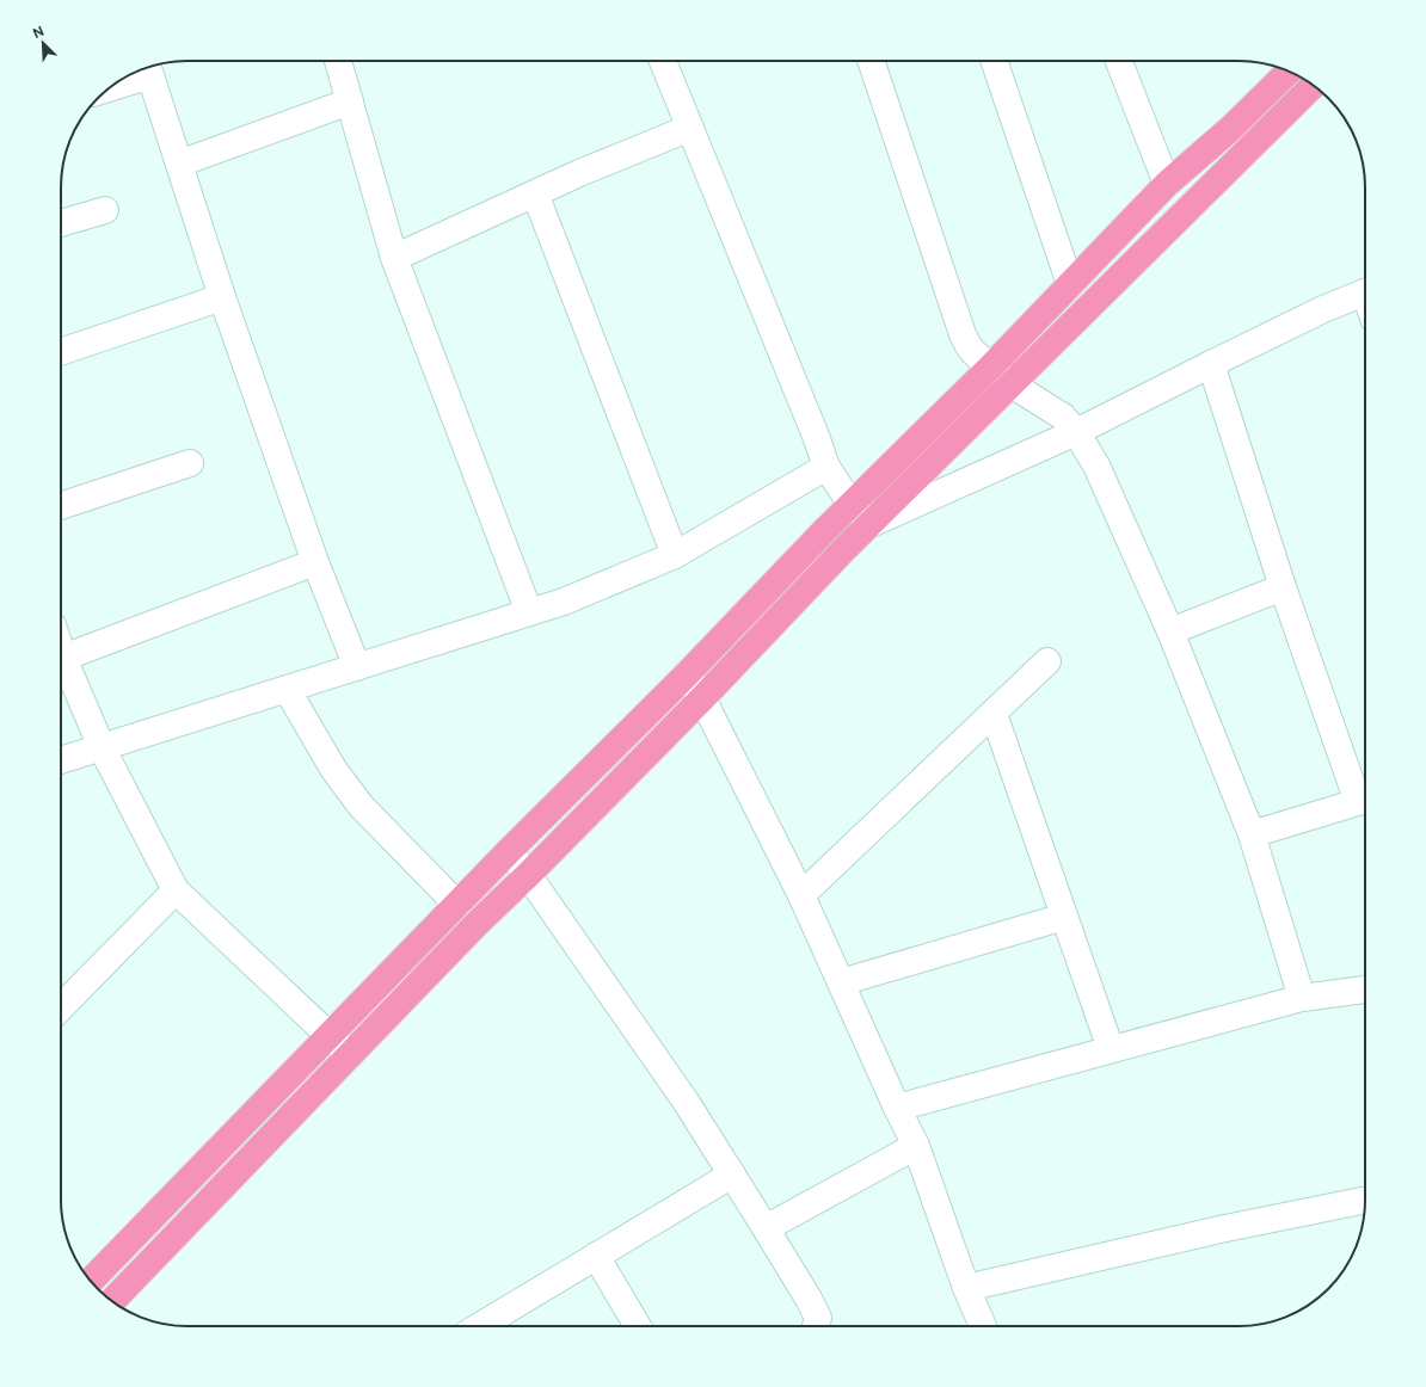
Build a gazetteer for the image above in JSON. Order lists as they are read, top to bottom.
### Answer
{
  "north": "top left"
}
